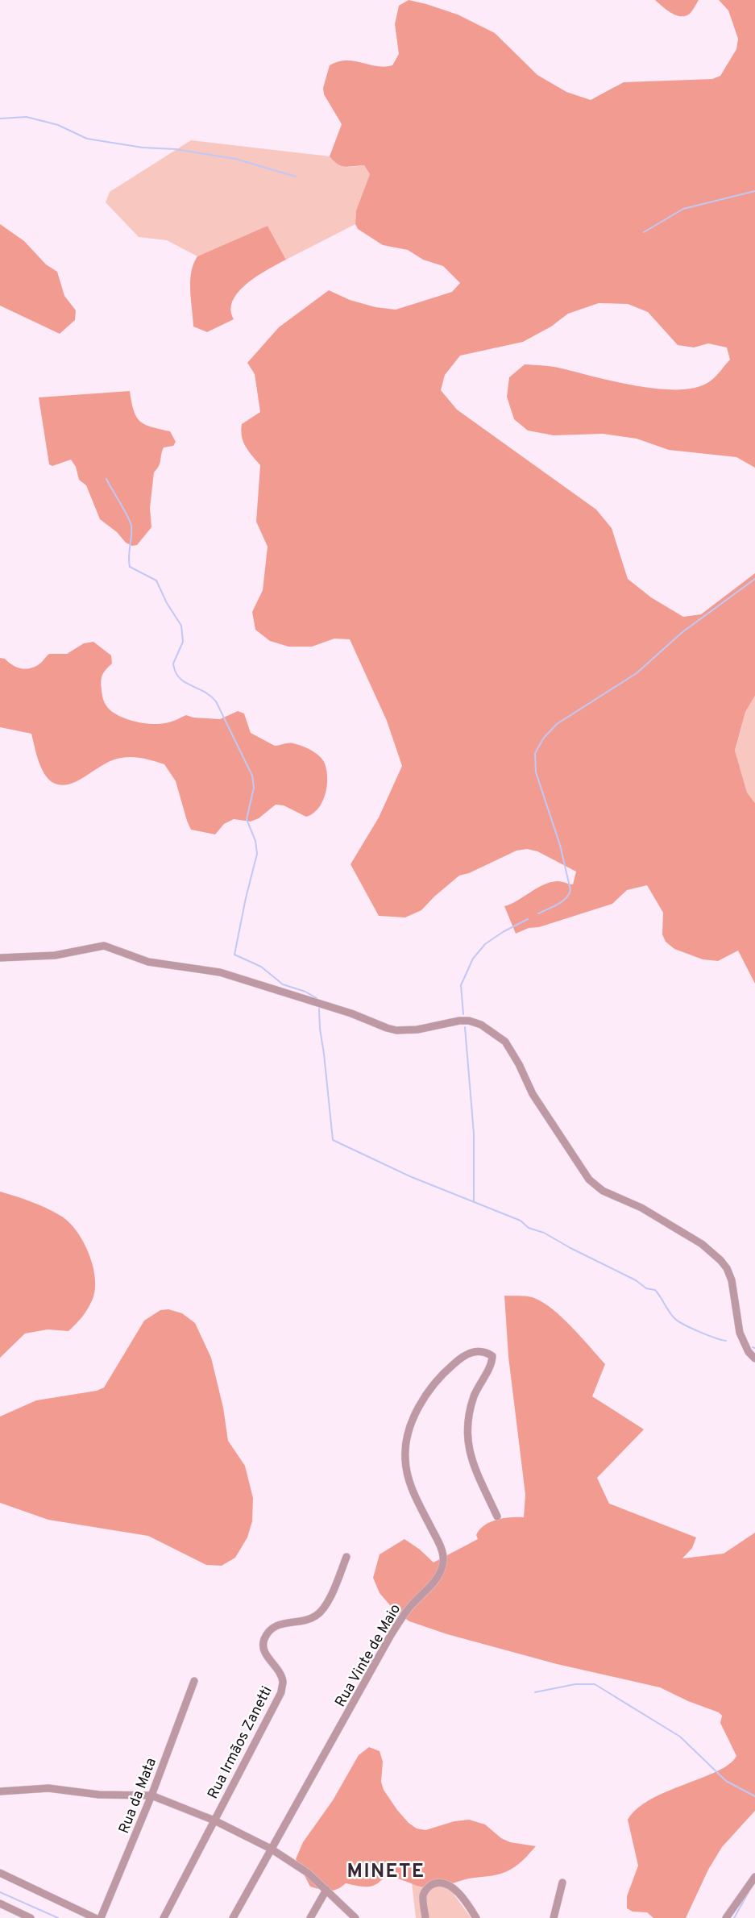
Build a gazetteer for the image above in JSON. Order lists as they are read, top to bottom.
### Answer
{
  "streets": {
    "street": ["Rua Vinte de Maio", "Rua Irmãos Zanetti", "Rua da Mata"]
  },
  "districts": ["MINETE"]
}
